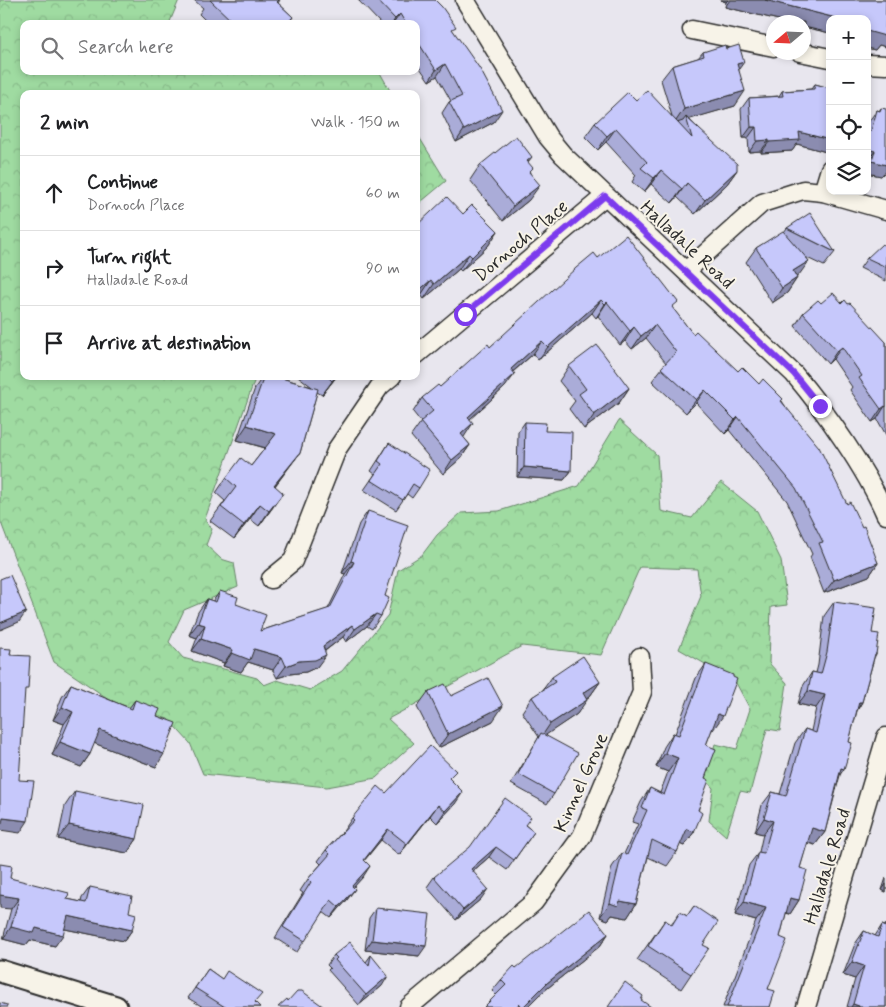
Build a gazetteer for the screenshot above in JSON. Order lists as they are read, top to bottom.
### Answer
{
  "streets": {
    "street": ["Dornoch Place", "Halladale Road", "Kinnel Grove"]
  },
  "crossings": [
    ["Dornoch Place", "Halladale Road"]
  ],
  "north": "left",
  "page": {
    "map_buttons": ["+", "−"],
    "search": "Search here",
    "heading": ["2 min", "Walk · 150 m"],
    "list": [
      ["Continue", "Dornoch Place", "60 m"],
      ["Turn right", "Halladale Road", "90 m"],
      "Arrive at destination"
    ]
  }
}
